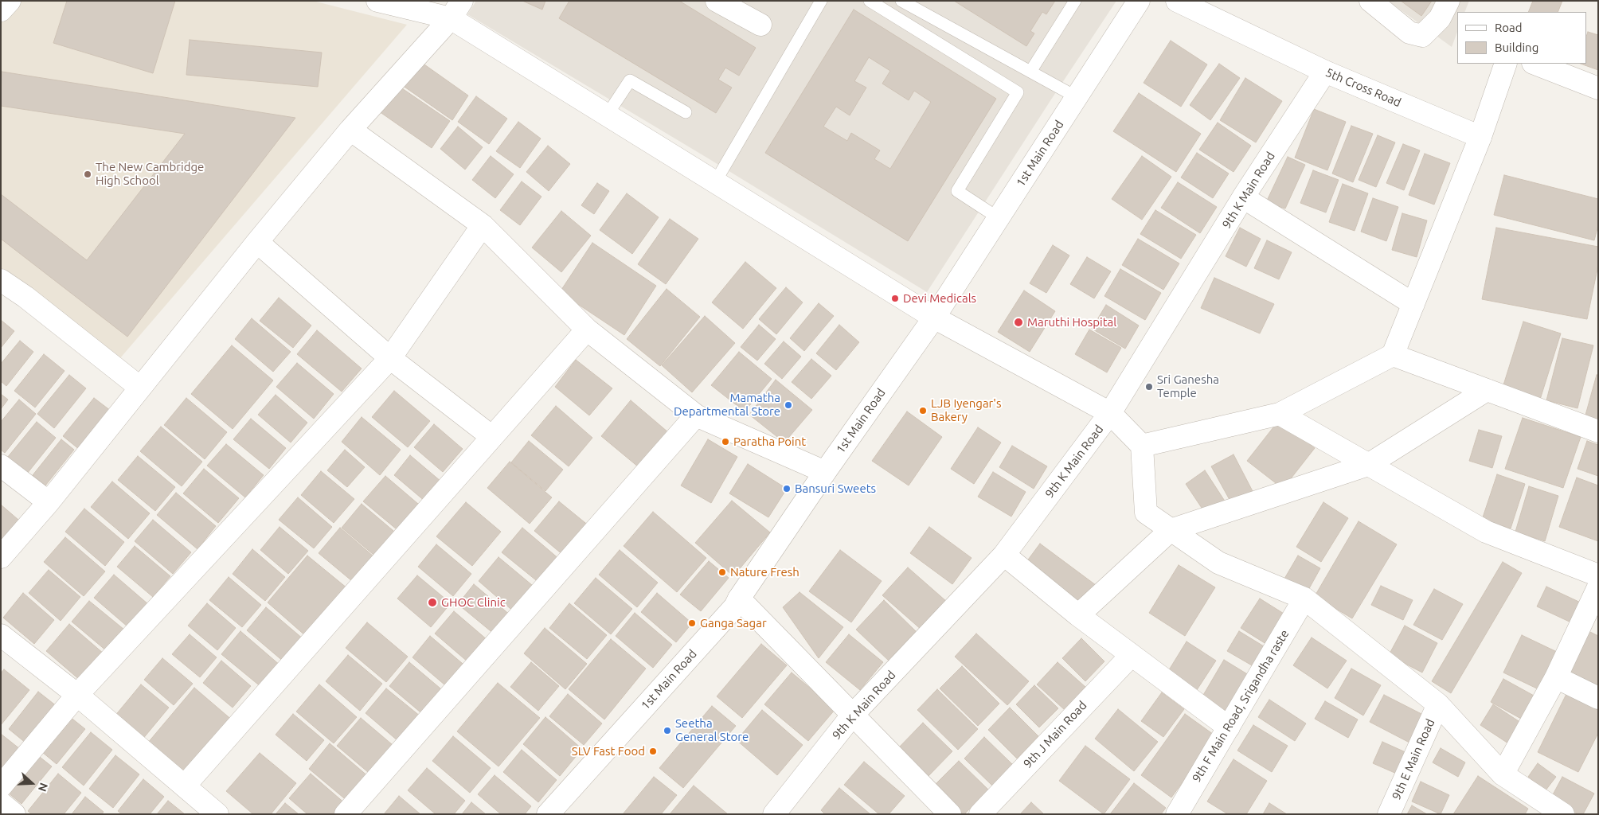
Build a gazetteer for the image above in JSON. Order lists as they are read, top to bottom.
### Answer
{
  "streets": {
    "street": [
      "5th Cross Road",
      "1st Main Road",
      "9th K Main Road",
      "9th F Main Road, Srigandha raste",
      "9th J Main Road",
      "9th E Main Road"
    ]
  },
  "crossings": [
    ["5th Cross Road", "9th K Main Road"]
  ],
  "places": [
    "The New Cambridge High School",
    "Devi Medicals",
    "Maruthi Hospital",
    "Sri Ganesha Temple",
    "Mamatha Departmental Store",
    "LJB Iyengar's Bakery",
    "Paratha Point",
    "Bansuri Sweets",
    "Nature Fresh",
    "GHOC Clinic",
    "Ganga Sagar",
    "Seetha General Store",
    "SLV Fast Food"
  ],
  "legend": ["Road", "Building"],
  "north": "right"
}
